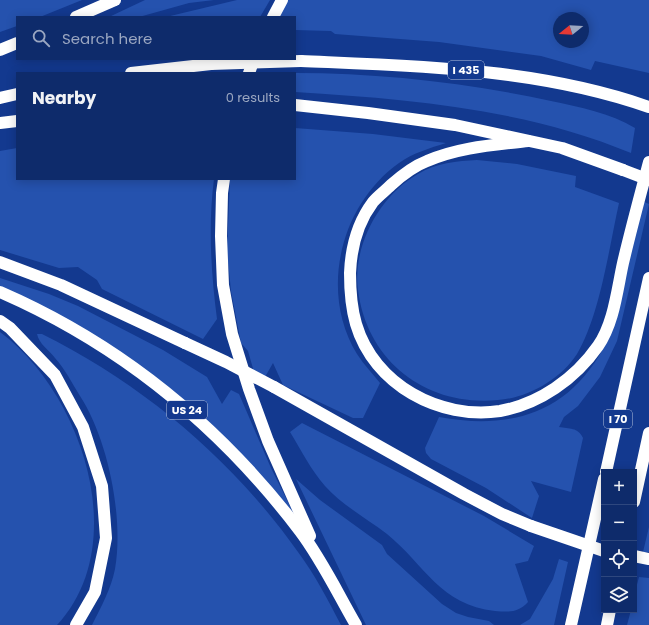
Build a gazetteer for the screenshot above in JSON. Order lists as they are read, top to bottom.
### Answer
{
  "streets": {
    "highway": ["I 435", "US 24", "I 70"]
  },
  "north": "left",
  "page": {
    "search": "Search here",
    "heading": ["Nearby", "0 results"],
    "map_buttons": ["+", "−"]
  }
}
